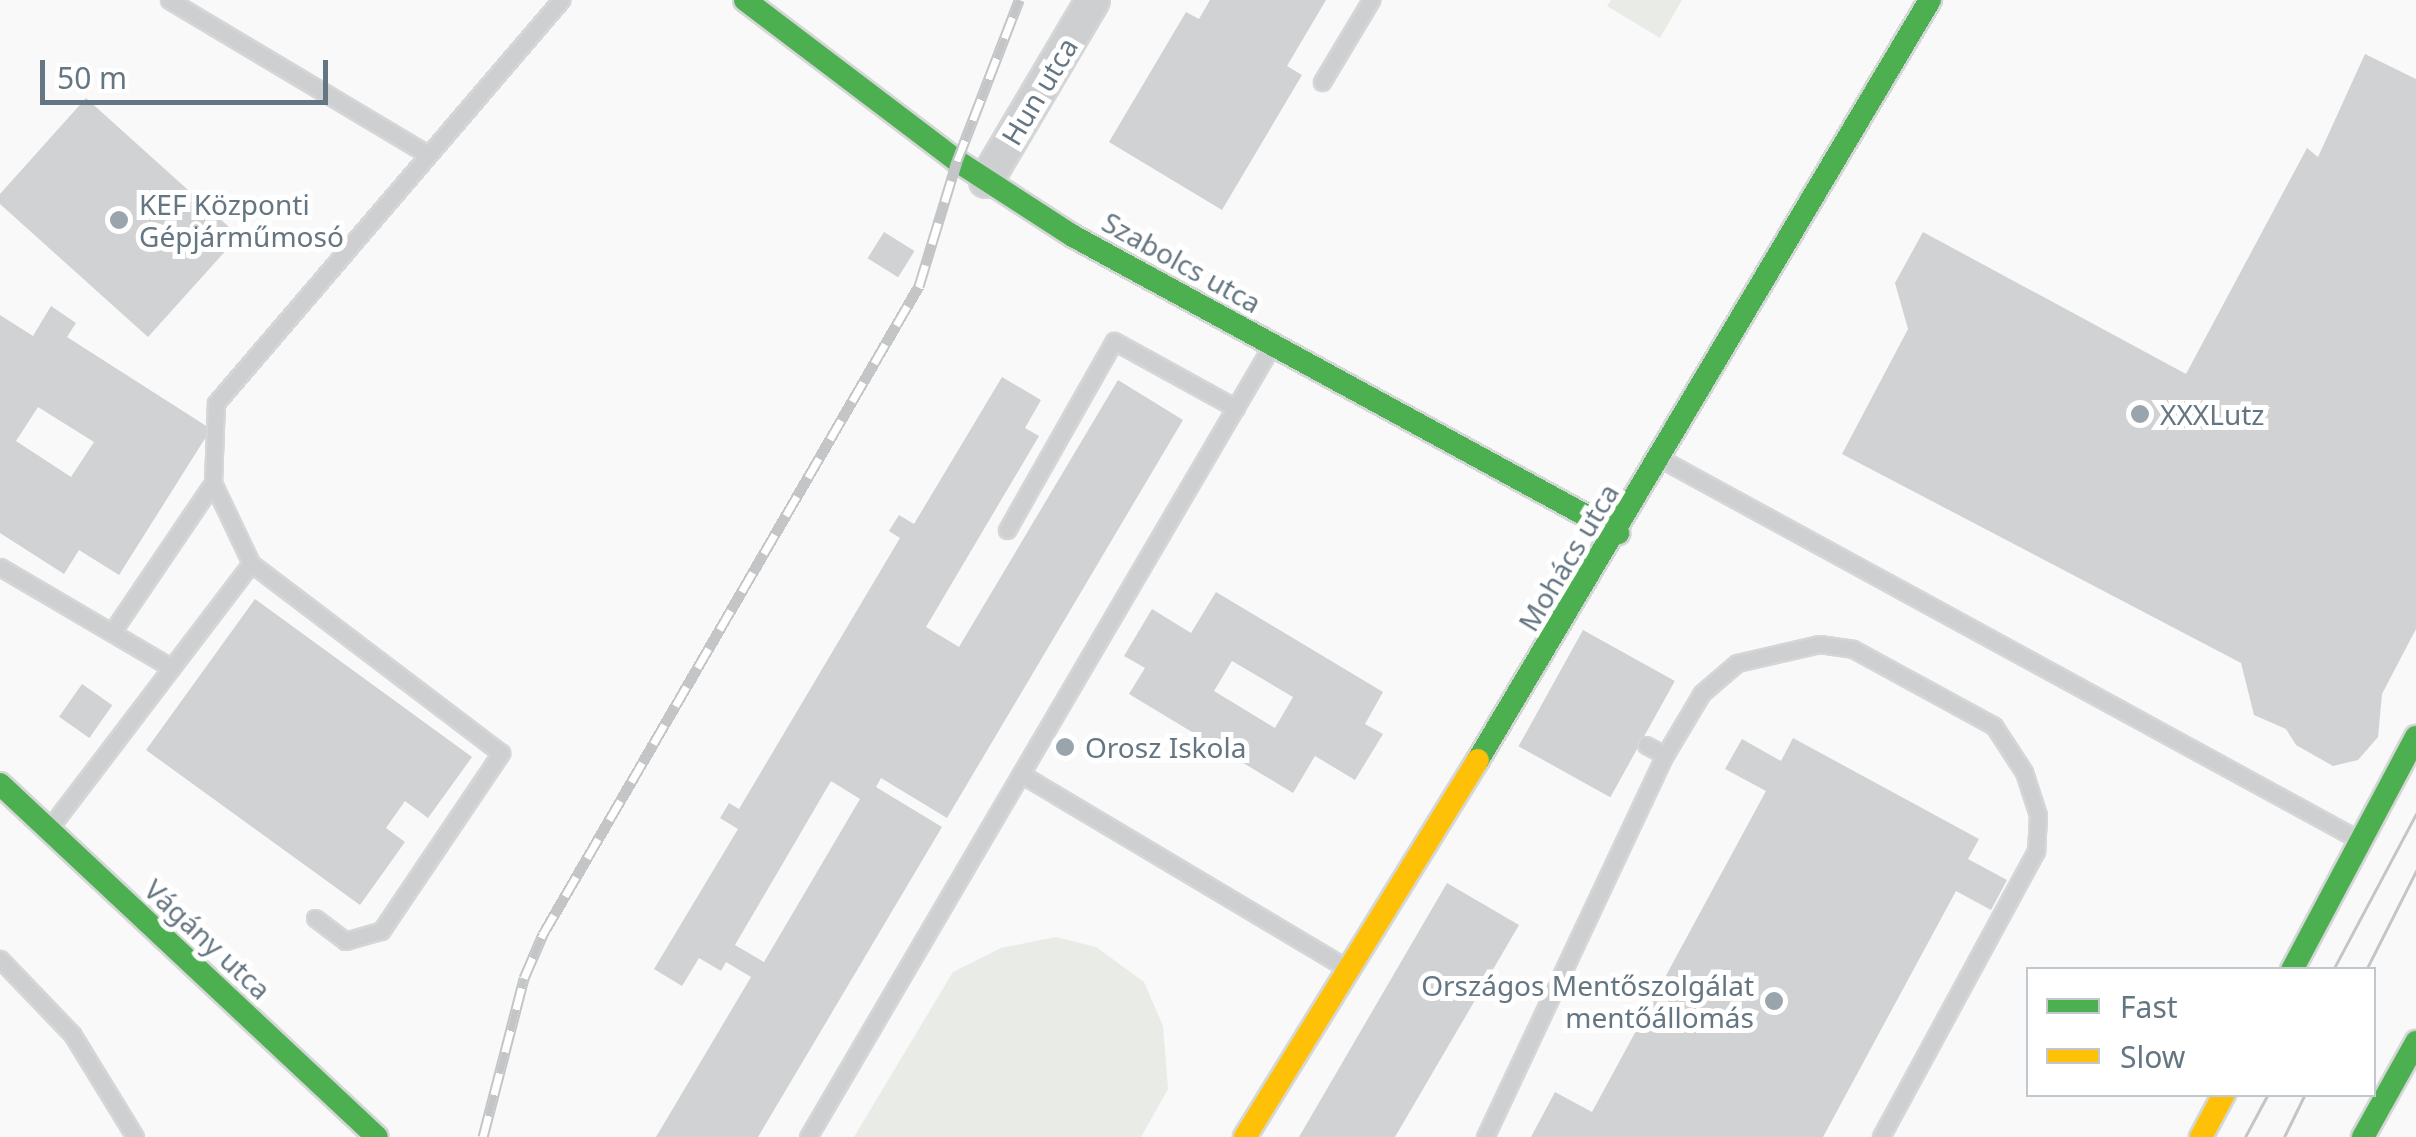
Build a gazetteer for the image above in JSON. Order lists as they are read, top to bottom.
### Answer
{
  "streets": {
    "street": [
      "Hun utca",
      "Szabolcs utca",
      "Mohács utca",
      "Vágány utca"
    ]
  },
  "crossings": [
    ["Hun utca", "Szabolcs utca"],
    ["Szabolcs utca", "Mohács utca"]
  ],
  "places": [
    "KEF Központi Gépjárműmosó",
    "XXXLutz",
    "Orosz Iskola",
    "Országos Mentőszolgálat mentőállomás"
  ],
  "legend": ["Fast", "Slow"],
  "scale_bar": "50 m"
}
